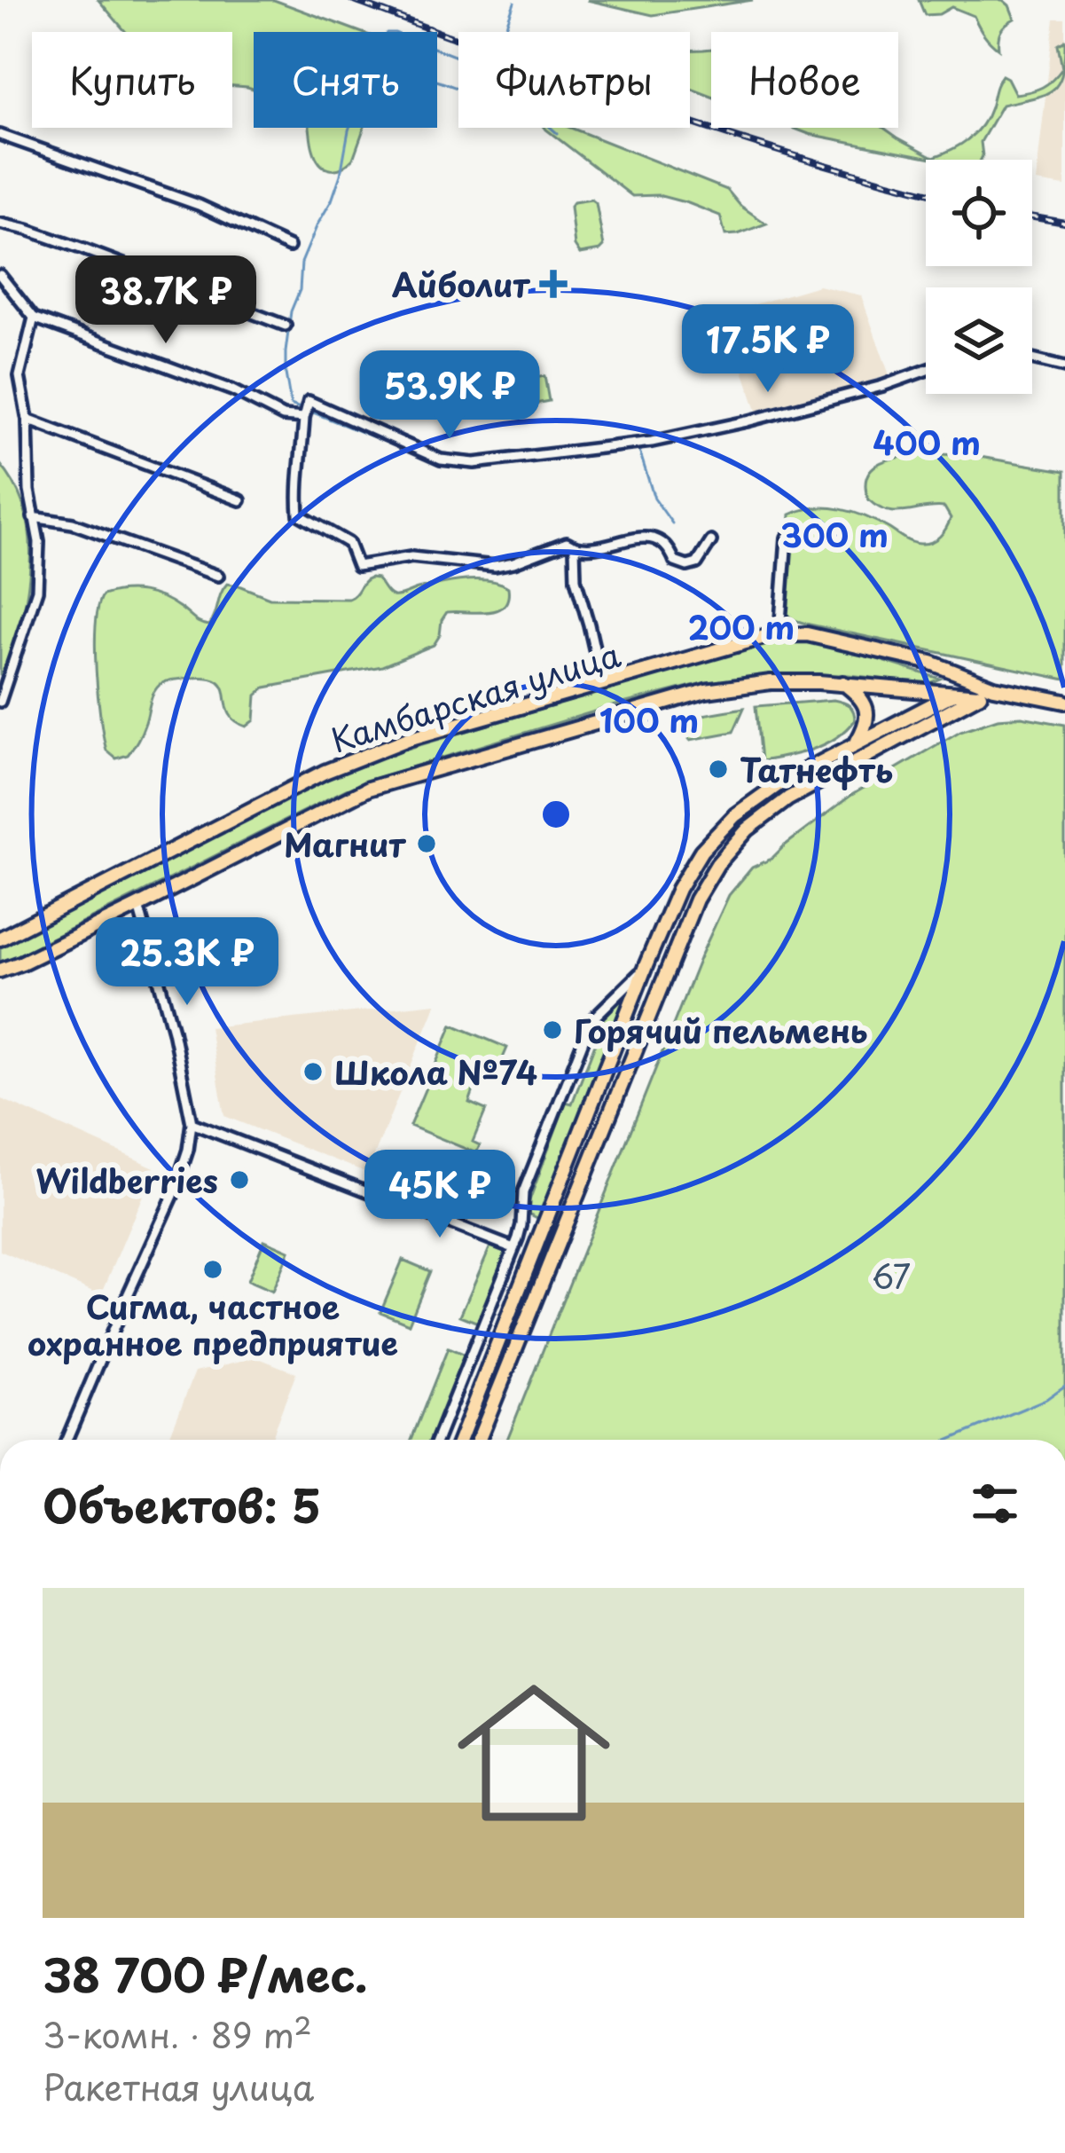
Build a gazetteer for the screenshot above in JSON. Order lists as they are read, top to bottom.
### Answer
{
  "streets": {
    "main road": ["Камбарская улица"]
  },
  "parks": ["67"],
  "places": {
    "health": ["Айболит"],
    "other": [
      "Татнефть",
      "Магнит",
      "Горячий пельмень",
      "Школа №74",
      "Wildberries",
      "Сигма, частное охранное предприятие"
    ]
  },
  "page": {
    "chip": [
      "Купить",
      "Снять",
      "Фильтры",
      "Новое"
    ],
    "price": [
      "38.7K ₽",
      "17.5K ₽",
      "53.9K ₽",
      "25.3K ₽",
      "45K ₽"
    ],
    "heading": "Объектов: 5",
    "list": [
      {
        "name": "38 700 ₽/мес.",
        "note": "3-комн. · 89 m² · Ракетная улица"
      }
    ]
  },
  "rings": [
    "400 m",
    "300 m",
    "200 m",
    "100 m"
  ]
}
